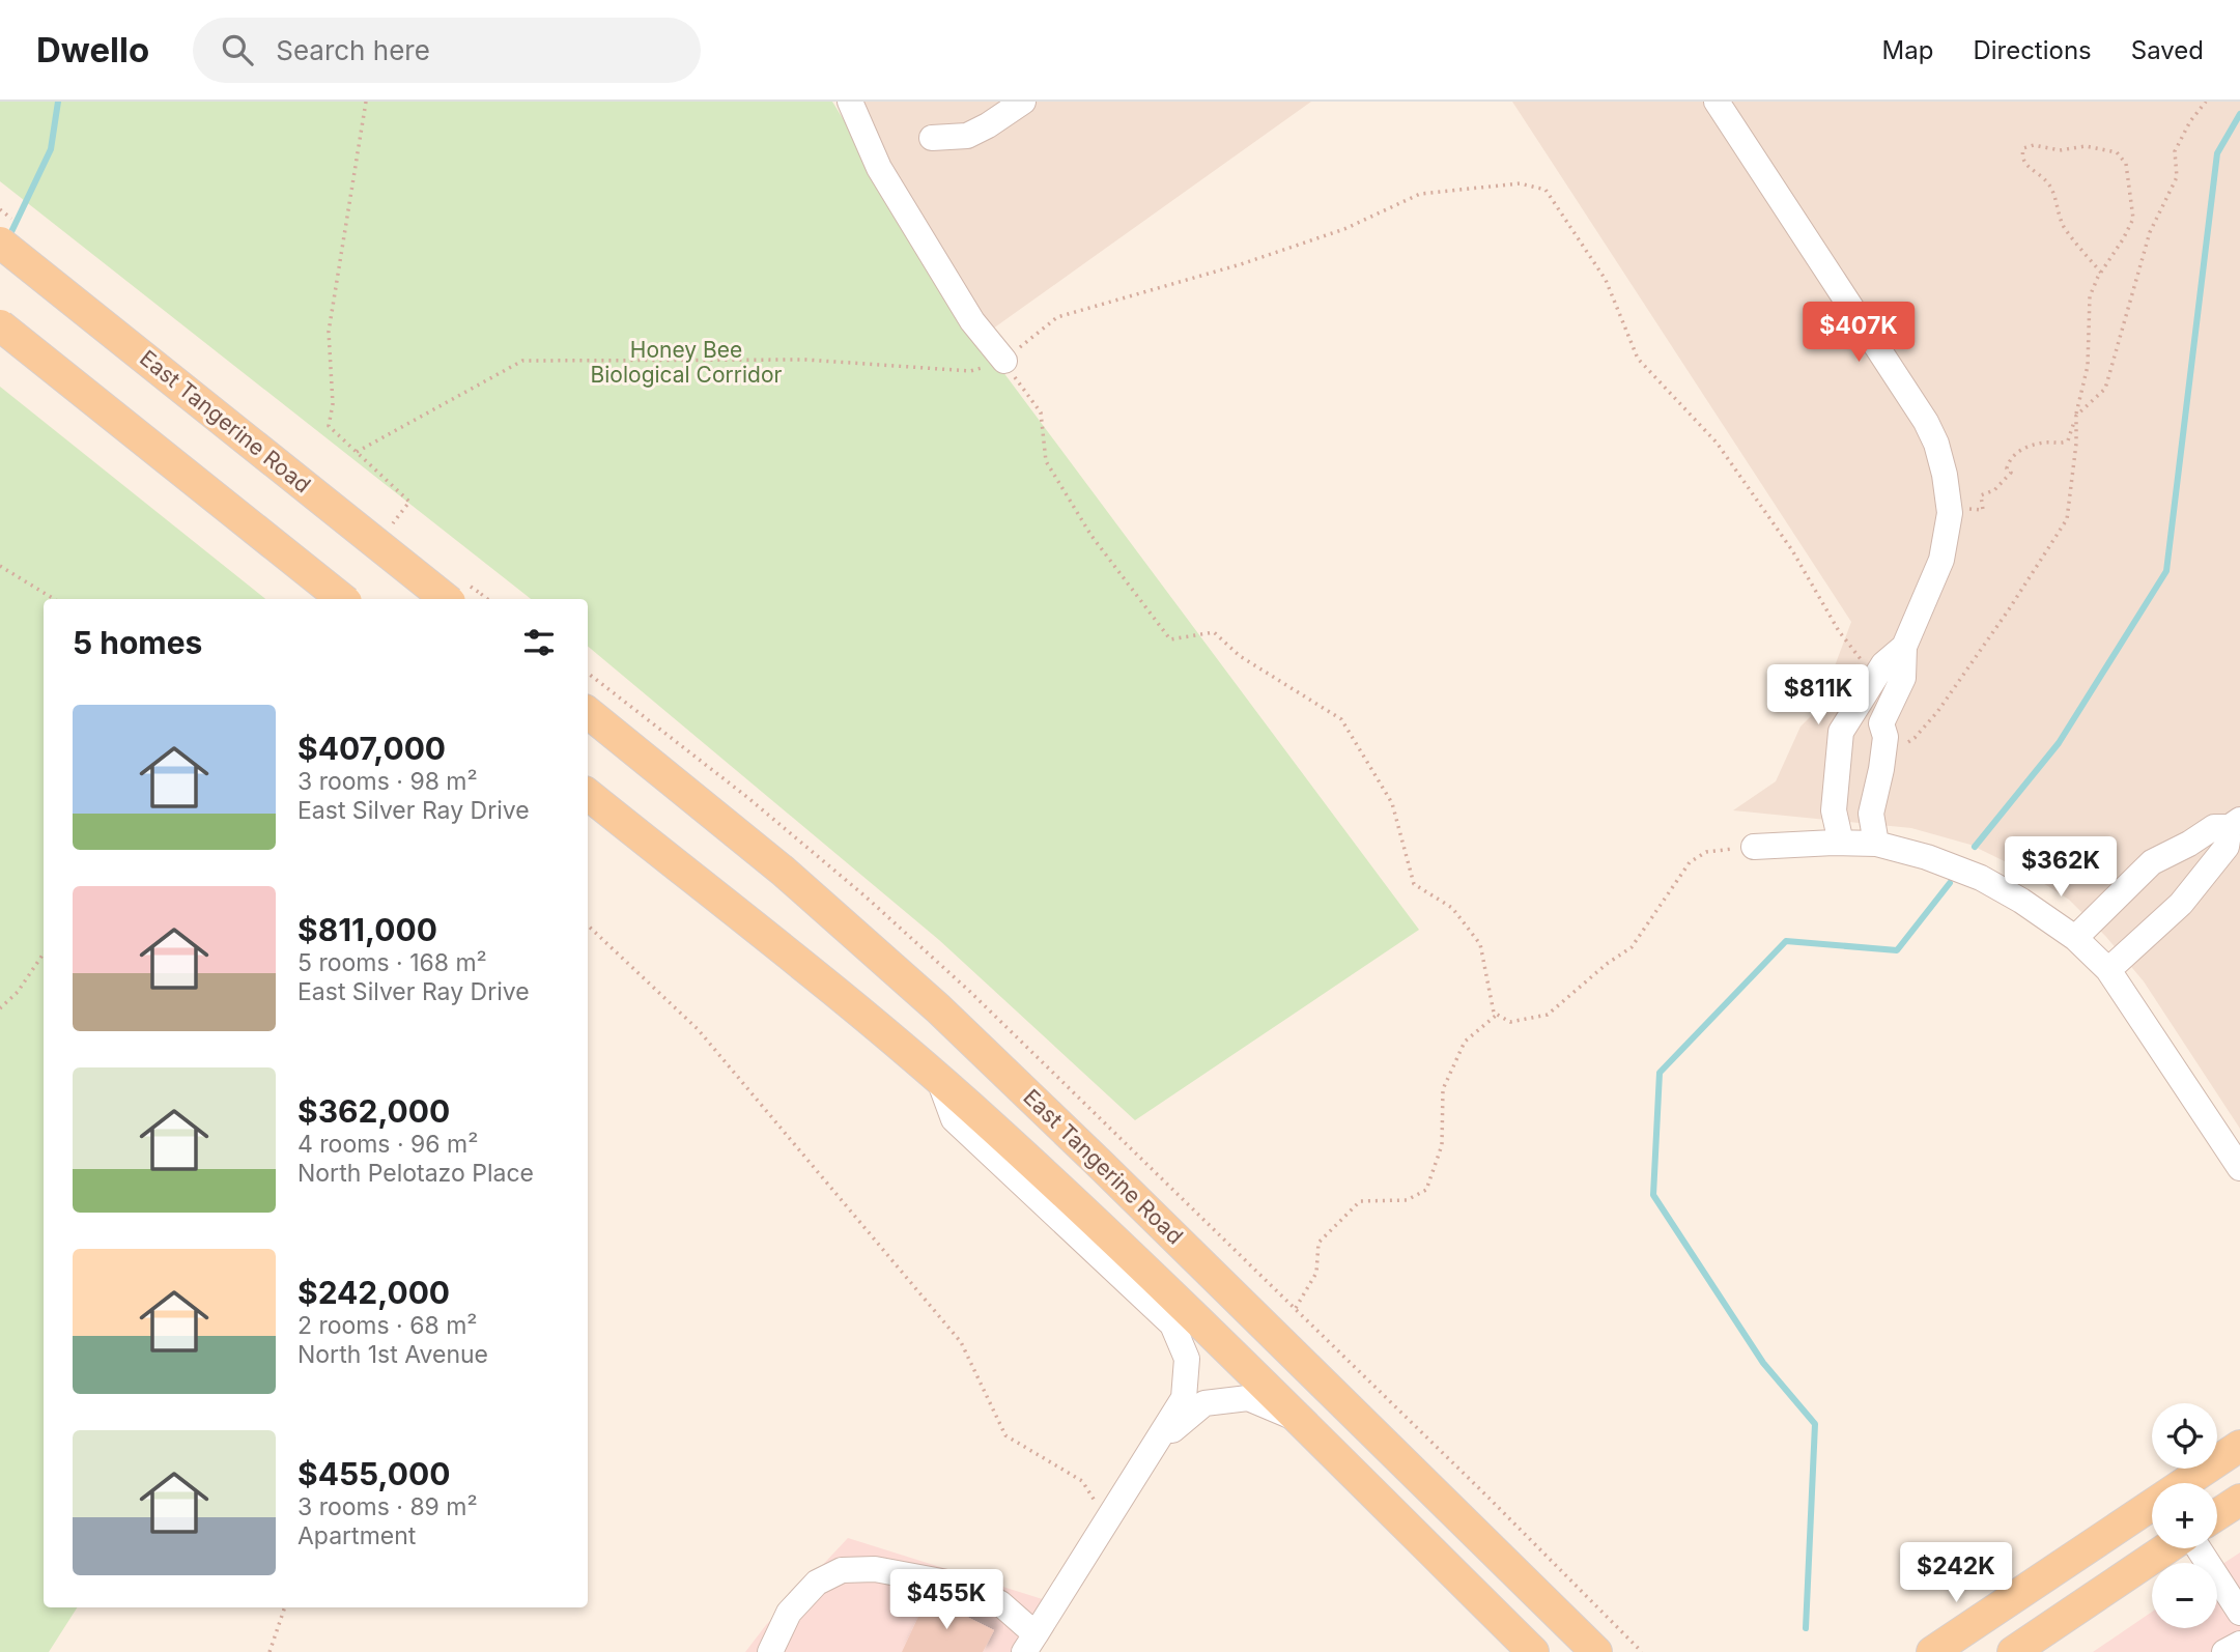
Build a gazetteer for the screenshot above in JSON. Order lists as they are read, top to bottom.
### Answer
{
  "streets": {
    "main road": ["East Tangerine Road"]
  },
  "parks": ["Honey Bee Biological Corridor"],
  "page": {
    "header": "Dwello",
    "search": "Search here",
    "nav": ["Map", "Directions", "Saved"],
    "price": [
      "$407K",
      "$811K",
      "$362K",
      "$242K",
      "$455K"
    ],
    "heading": "5 homes",
    "list": [
      {
        "name": "$407,000",
        "note": "3 rooms · 98 m² · East Silver Ray Drive"
      },
      {
        "name": "$811,000",
        "note": "5 rooms · 168 m² · East Silver Ray Drive"
      },
      {
        "name": "$362,000",
        "note": "4 rooms · 96 m² · North Pelotazo Place"
      },
      {
        "name": "$242,000",
        "note": "2 rooms · 68 m² · North 1st Avenue"
      },
      {
        "name": "$455,000",
        "note": "3 rooms · 89 m² · Apartment"
      }
    ],
    "map_buttons": ["+", "−"]
  }
}
